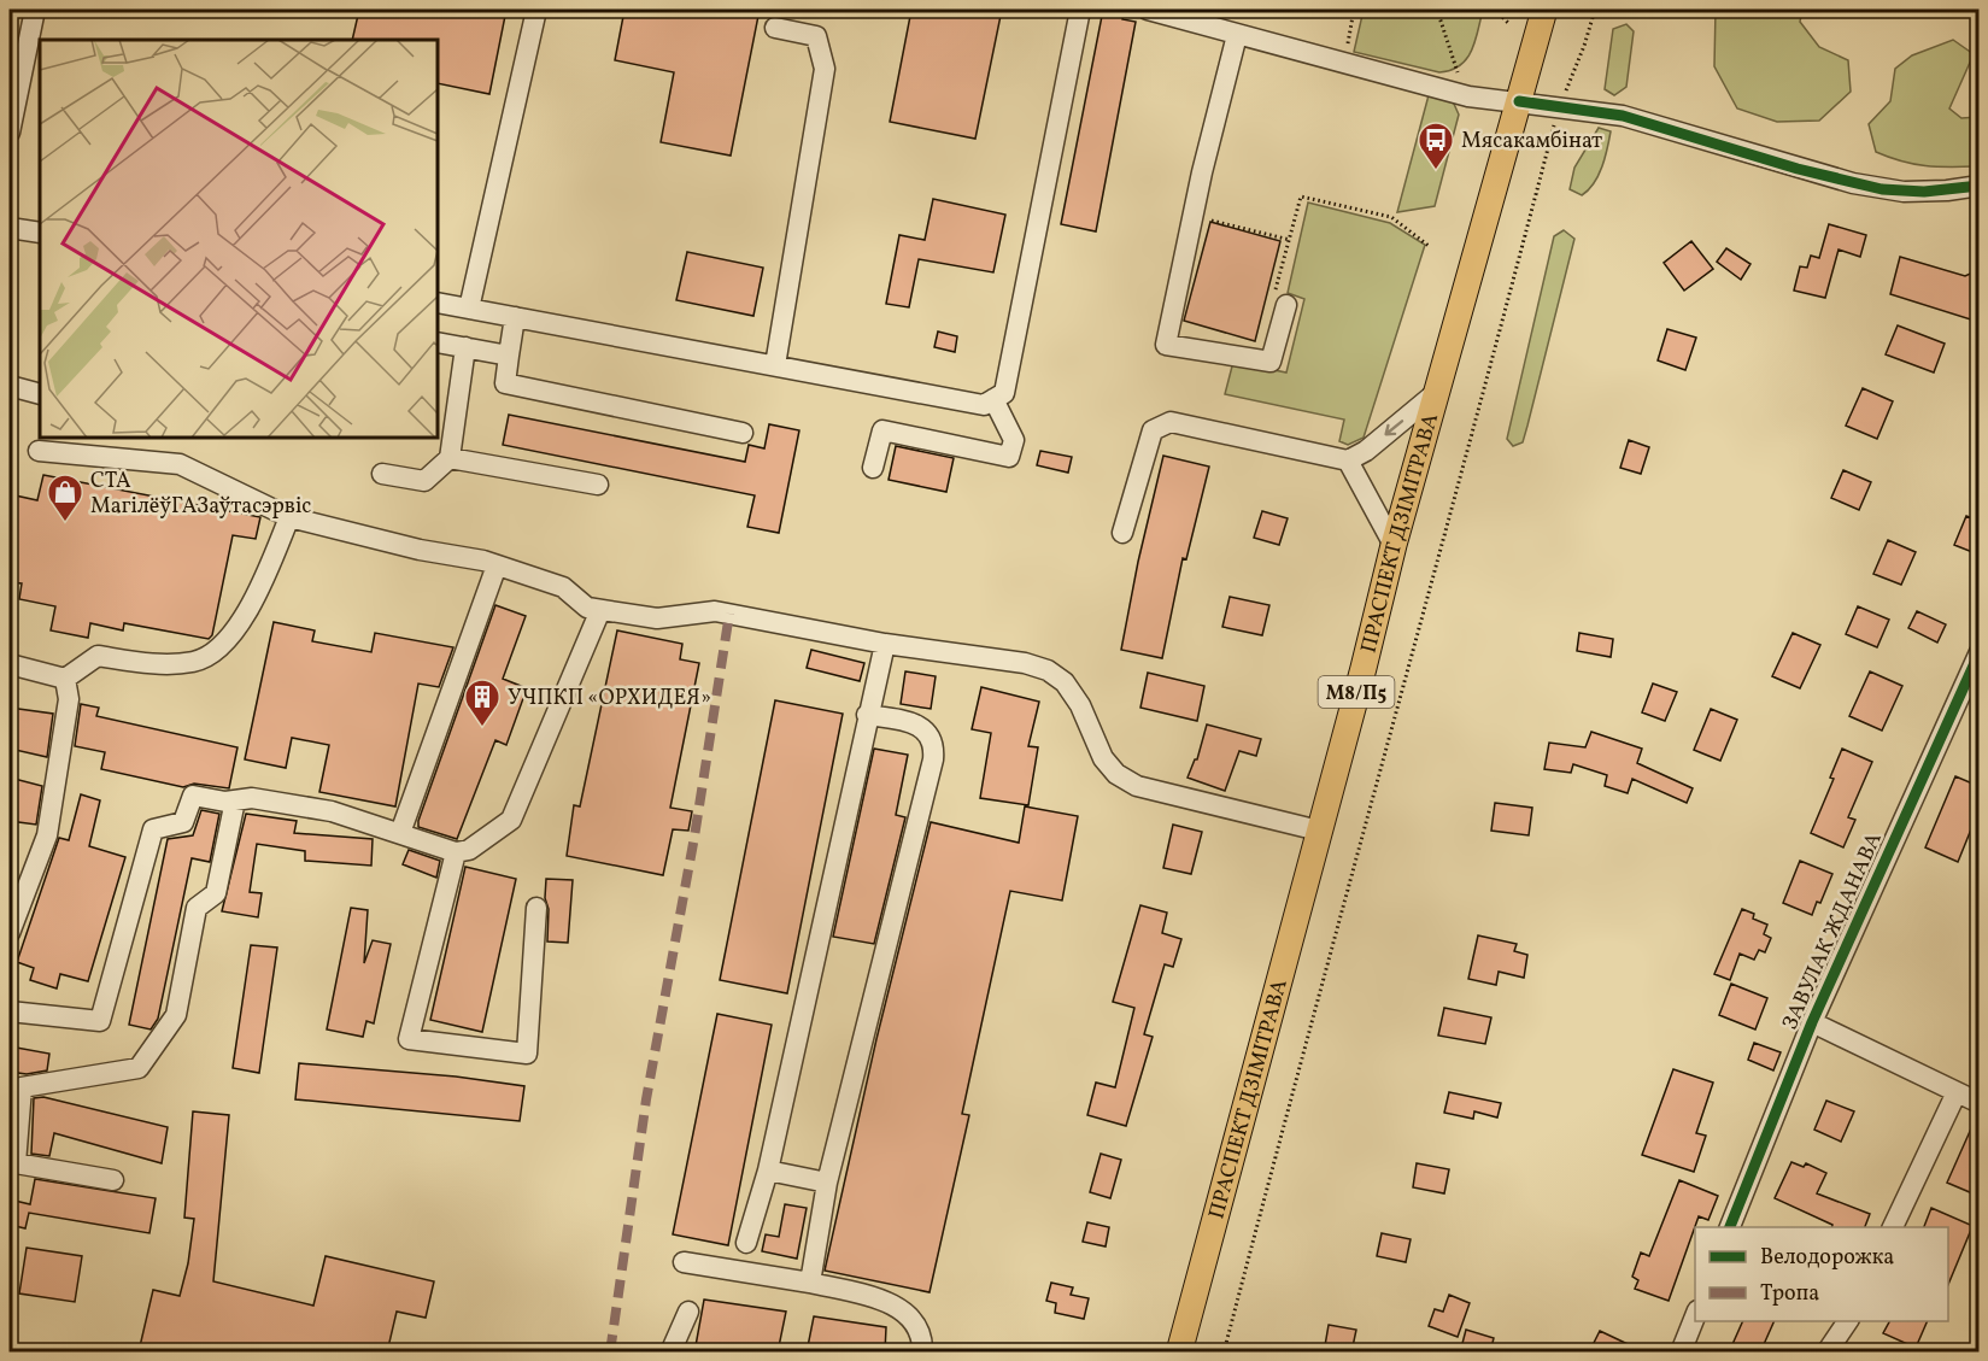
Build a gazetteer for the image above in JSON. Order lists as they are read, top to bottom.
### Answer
{
  "streets": {
    "main road": ["ПРАСПЕКТ ДЗІМІТРАВА", "М8/П5"],
    "street": ["ЗАВУЛАК ЖДАНАВА"]
  },
  "places": {
    "bus stop": ["Мясакамбінат"],
    "shop": ["СТА МагілёўГАЗаўтасэрвіс"],
    "building": ["УЧПКП «ОРХИДЕЯ»"]
  },
  "legend": ["Велодорожка", "Тропа"]
}
